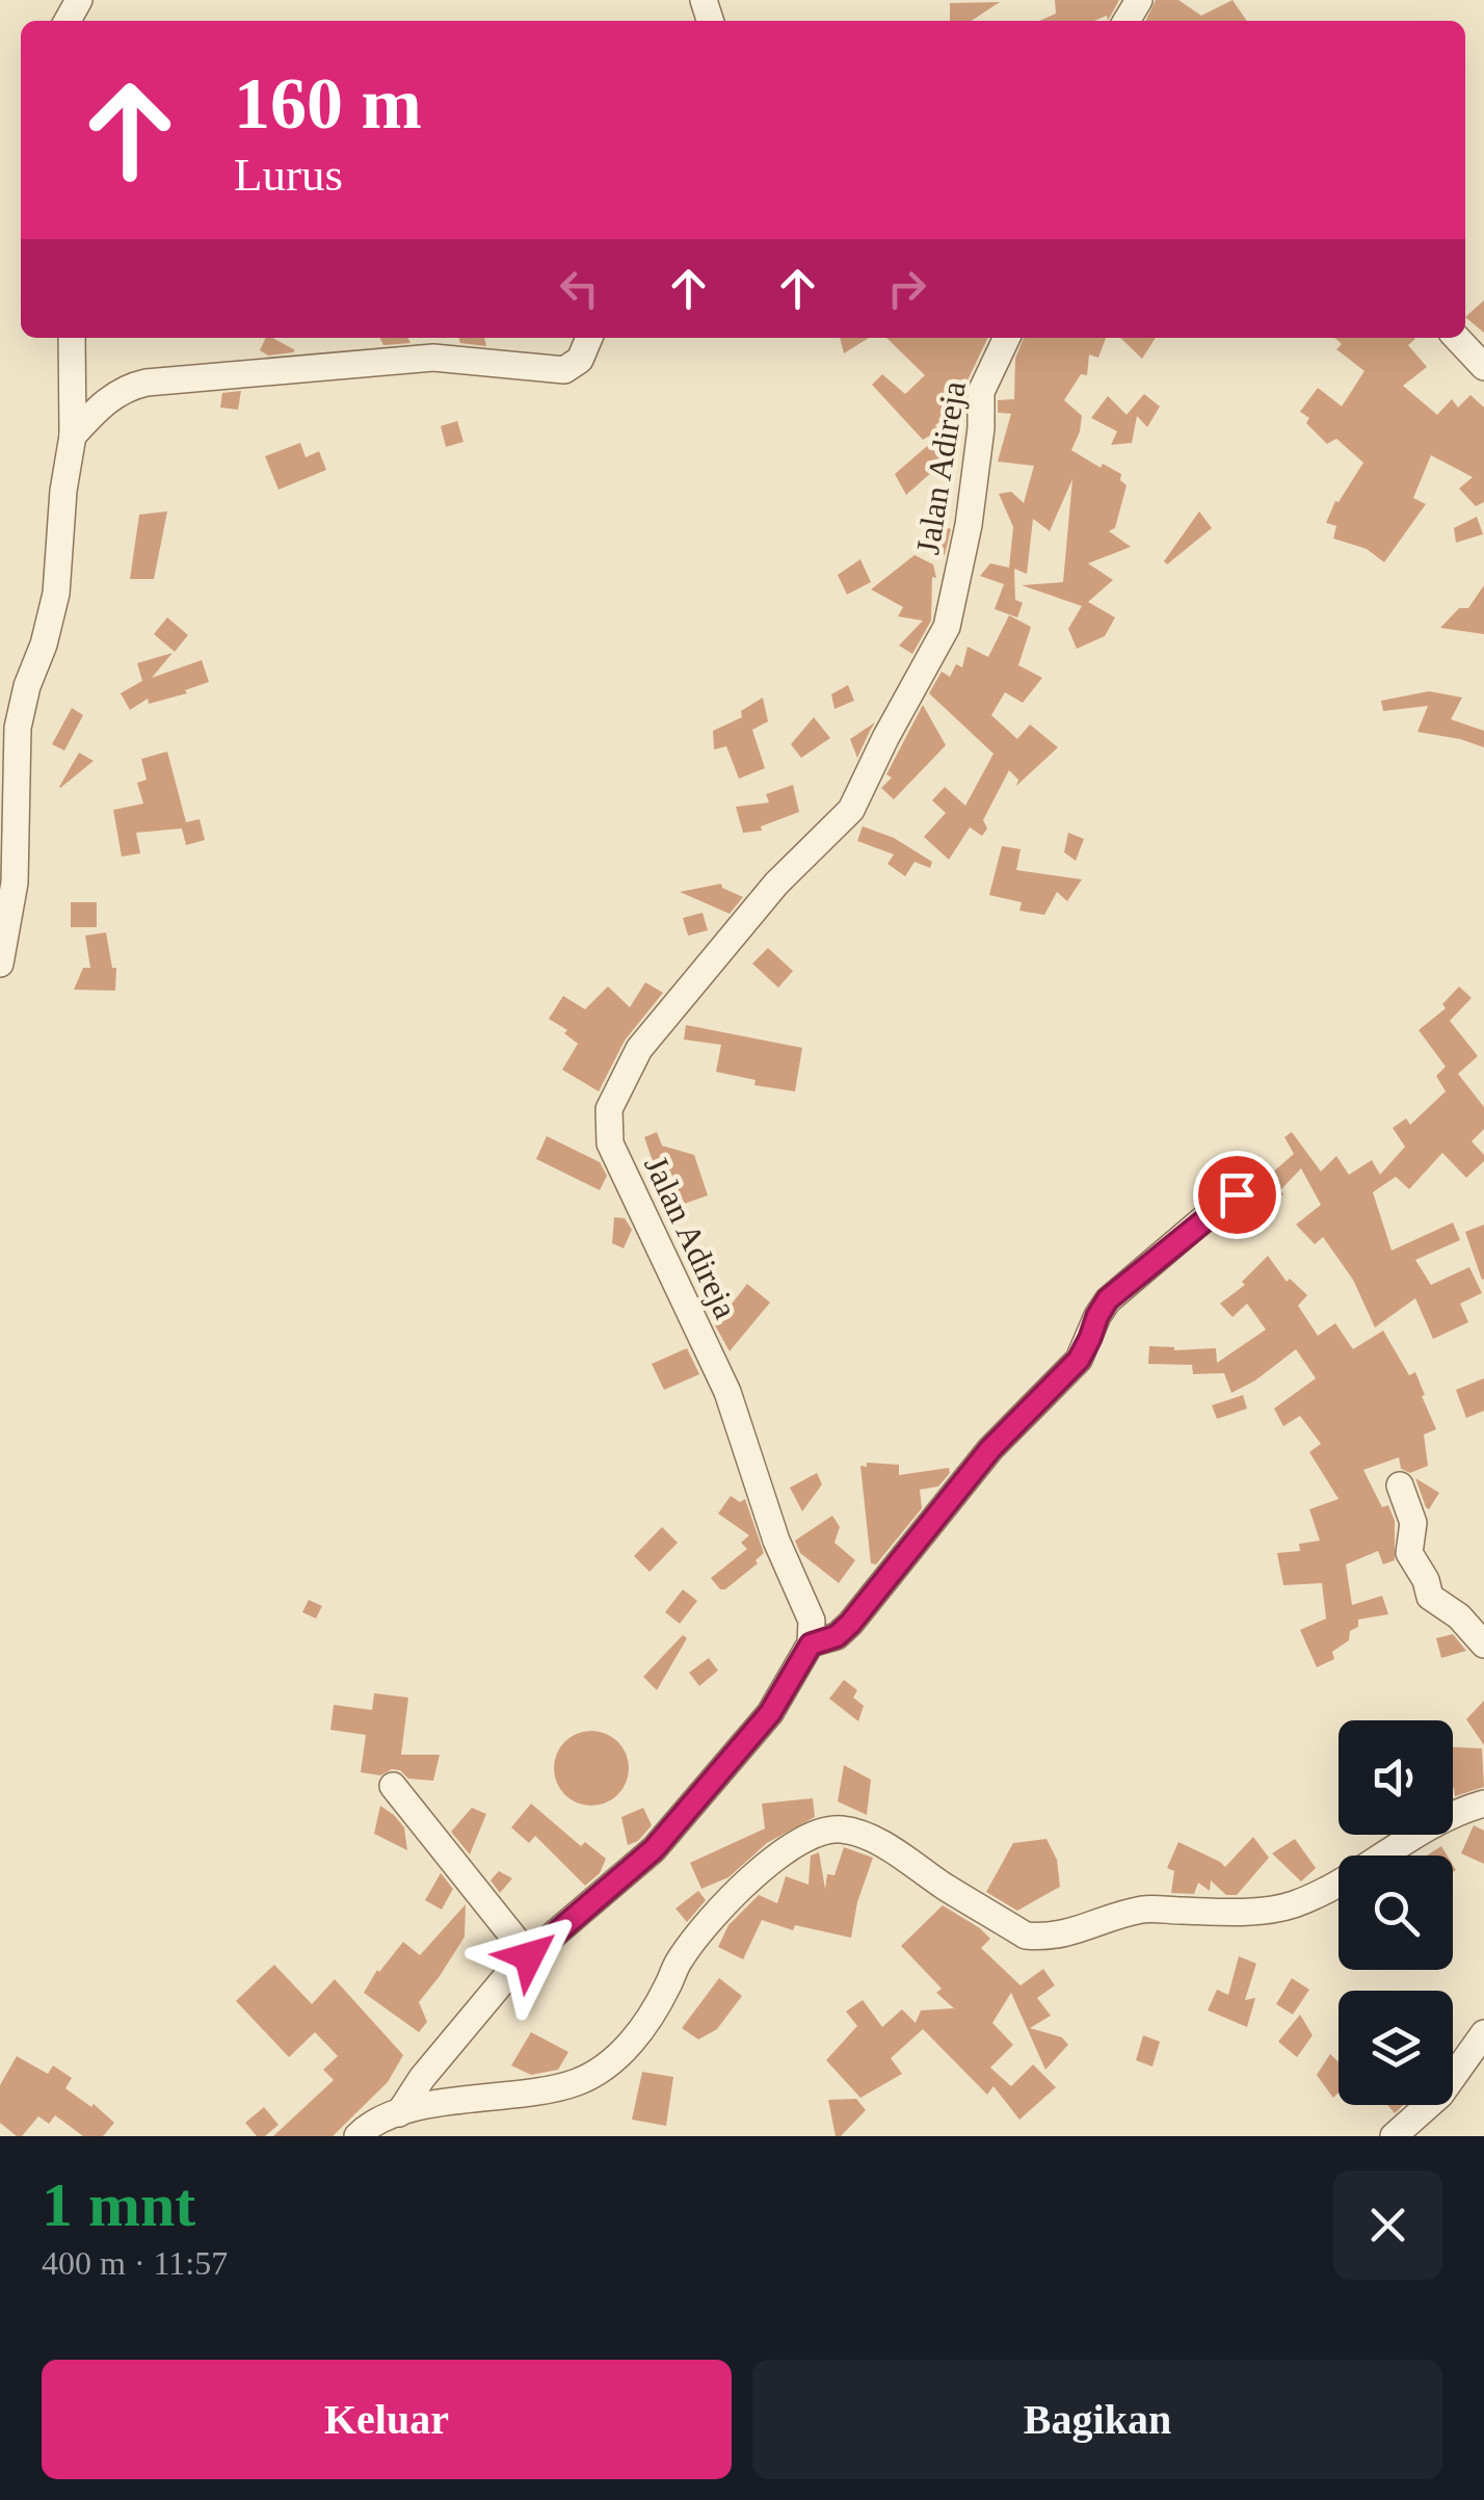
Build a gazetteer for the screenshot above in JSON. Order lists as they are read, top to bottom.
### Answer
{
  "streets": {
    "street": ["Jalan Adireja"]
  },
  "page": {
    "turn": ["160 m", "Lurus"],
    "heading": ["1 mnt", "400 m · 11:57"],
    "buttons": ["Keluar", "Bagikan"]
  }
}
